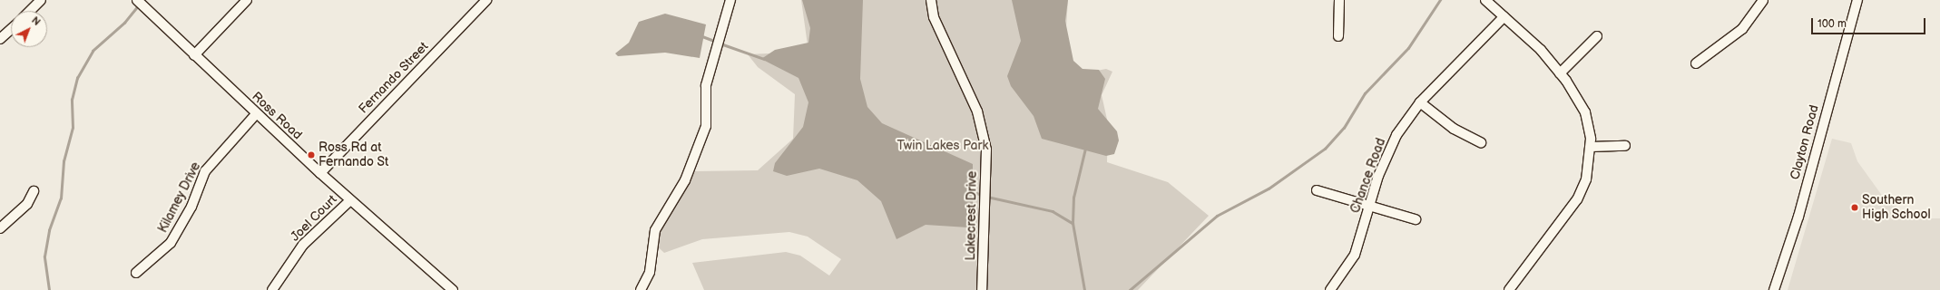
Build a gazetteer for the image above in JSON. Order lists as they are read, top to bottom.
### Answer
{
  "streets": {
    "street": [
      "Fernando Street",
      "Ross Road",
      "Clayton Road",
      "Chance Road",
      "Kilamey Drive",
      "Lakecrest Drive",
      "Joel Court"
    ]
  },
  "crossings": [
    ["Fernando Street", "Ross Road"],
    ["Ross Road", "Kilamey Drive"],
    ["Ross Road", "Joel Court"]
  ],
  "parks": ["Twin Lakes Park"],
  "places": ["Ross Rd at Fernando St", "Southern High School"],
  "scale_bar": "100 m",
  "north": "top right"
}
